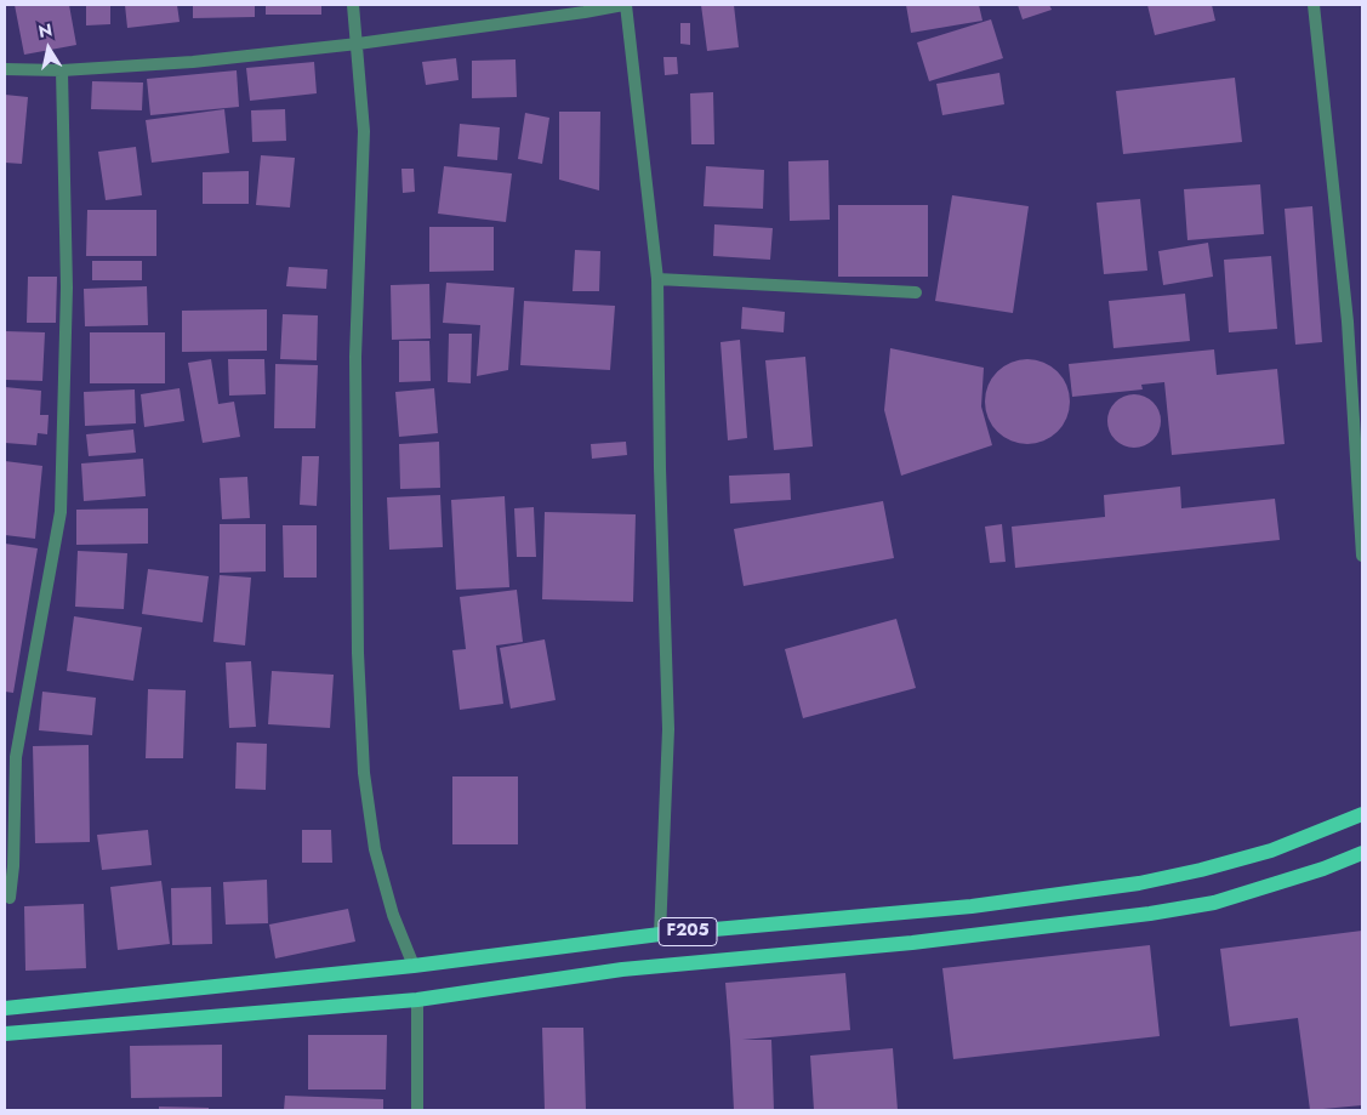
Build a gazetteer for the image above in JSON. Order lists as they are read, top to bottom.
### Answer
{
  "streets": {
    "main road": ["F205"]
  },
  "north": "top"
}
